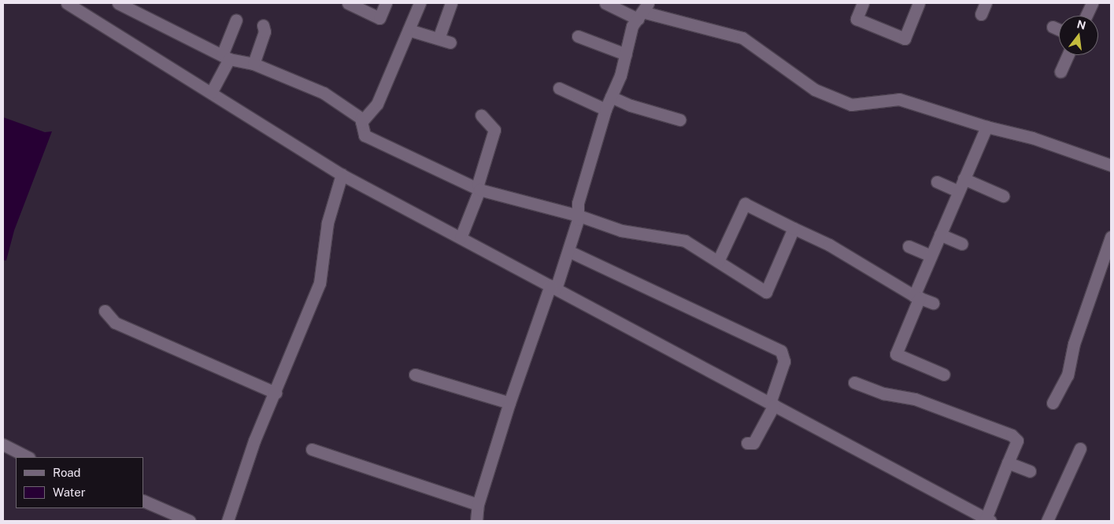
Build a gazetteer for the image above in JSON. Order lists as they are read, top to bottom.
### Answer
{
  "legend": ["Road", "Water"],
  "north": "top"
}
